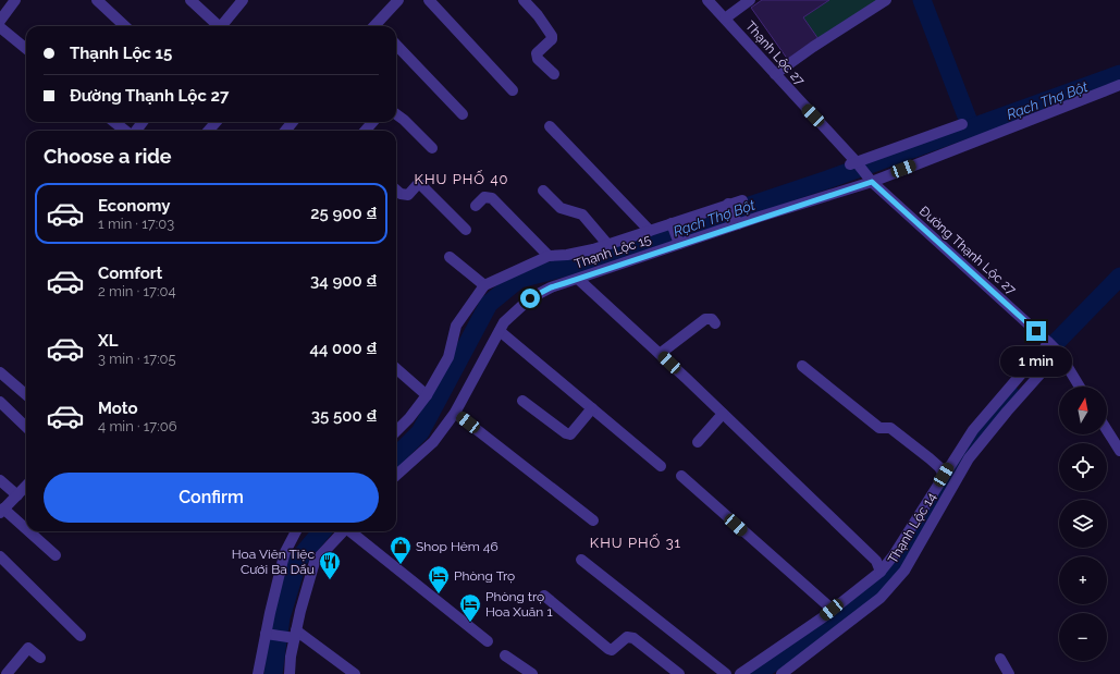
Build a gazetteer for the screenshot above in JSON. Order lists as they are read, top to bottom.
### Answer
{
  "streets": {
    "street": [
      "Thạnh Lộc 27",
      "Đường Thạnh Lộc 27",
      "Thạnh Lộc 15",
      "Thạnh Lộc 14"
    ]
  },
  "crossings": [
    ["Thạnh Lộc 27", "Đường Thạnh Lộc 27"],
    ["Thạnh Lộc 27", "Thạnh Lộc 15"],
    ["Đường Thạnh Lộc 27", "Thạnh Lộc 15"],
    ["Đường Thạnh Lộc 27", "Thạnh Lộc 14"],
    ["Thạnh Lộc 15", "Thạnh Lộc 14"]
  ],
  "districts": ["KHU PHỐ 40", "KHU PHỐ 31"],
  "water": ["Rạch Thợ Bột"],
  "places": {
    "shop": ["Shop Hẻm 46"],
    "restaurant": ["Hoa Viên Tiệc Cưới Ba Dẩu"],
    "hotel": ["Phòng Trọ", "Phòng trọ Hoa Xuân 1"]
  },
  "north": "top",
  "page": {
    "banner": ["Thạnh Lộc 15", "Đường Thạnh Lộc 27"],
    "heading": "Choose a ride",
    "list": [
      {
        "name": "Economy",
        "note": "1 min · 17:03",
        "value": "25 900 ₫"
      },
      {
        "name": "Comfort",
        "note": "2 min · 17:04",
        "value": "34 900 ₫"
      },
      {
        "name": "XL",
        "note": "3 min · 17:05",
        "value": "44 000 ₫"
      },
      {
        "name": "Moto",
        "note": "4 min · 17:06",
        "value": "35 500 ₫"
      }
    ],
    "bubble": "1 min",
    "map_buttons": ["+", "−"],
    "buttons": "Confirm"
  }
}
